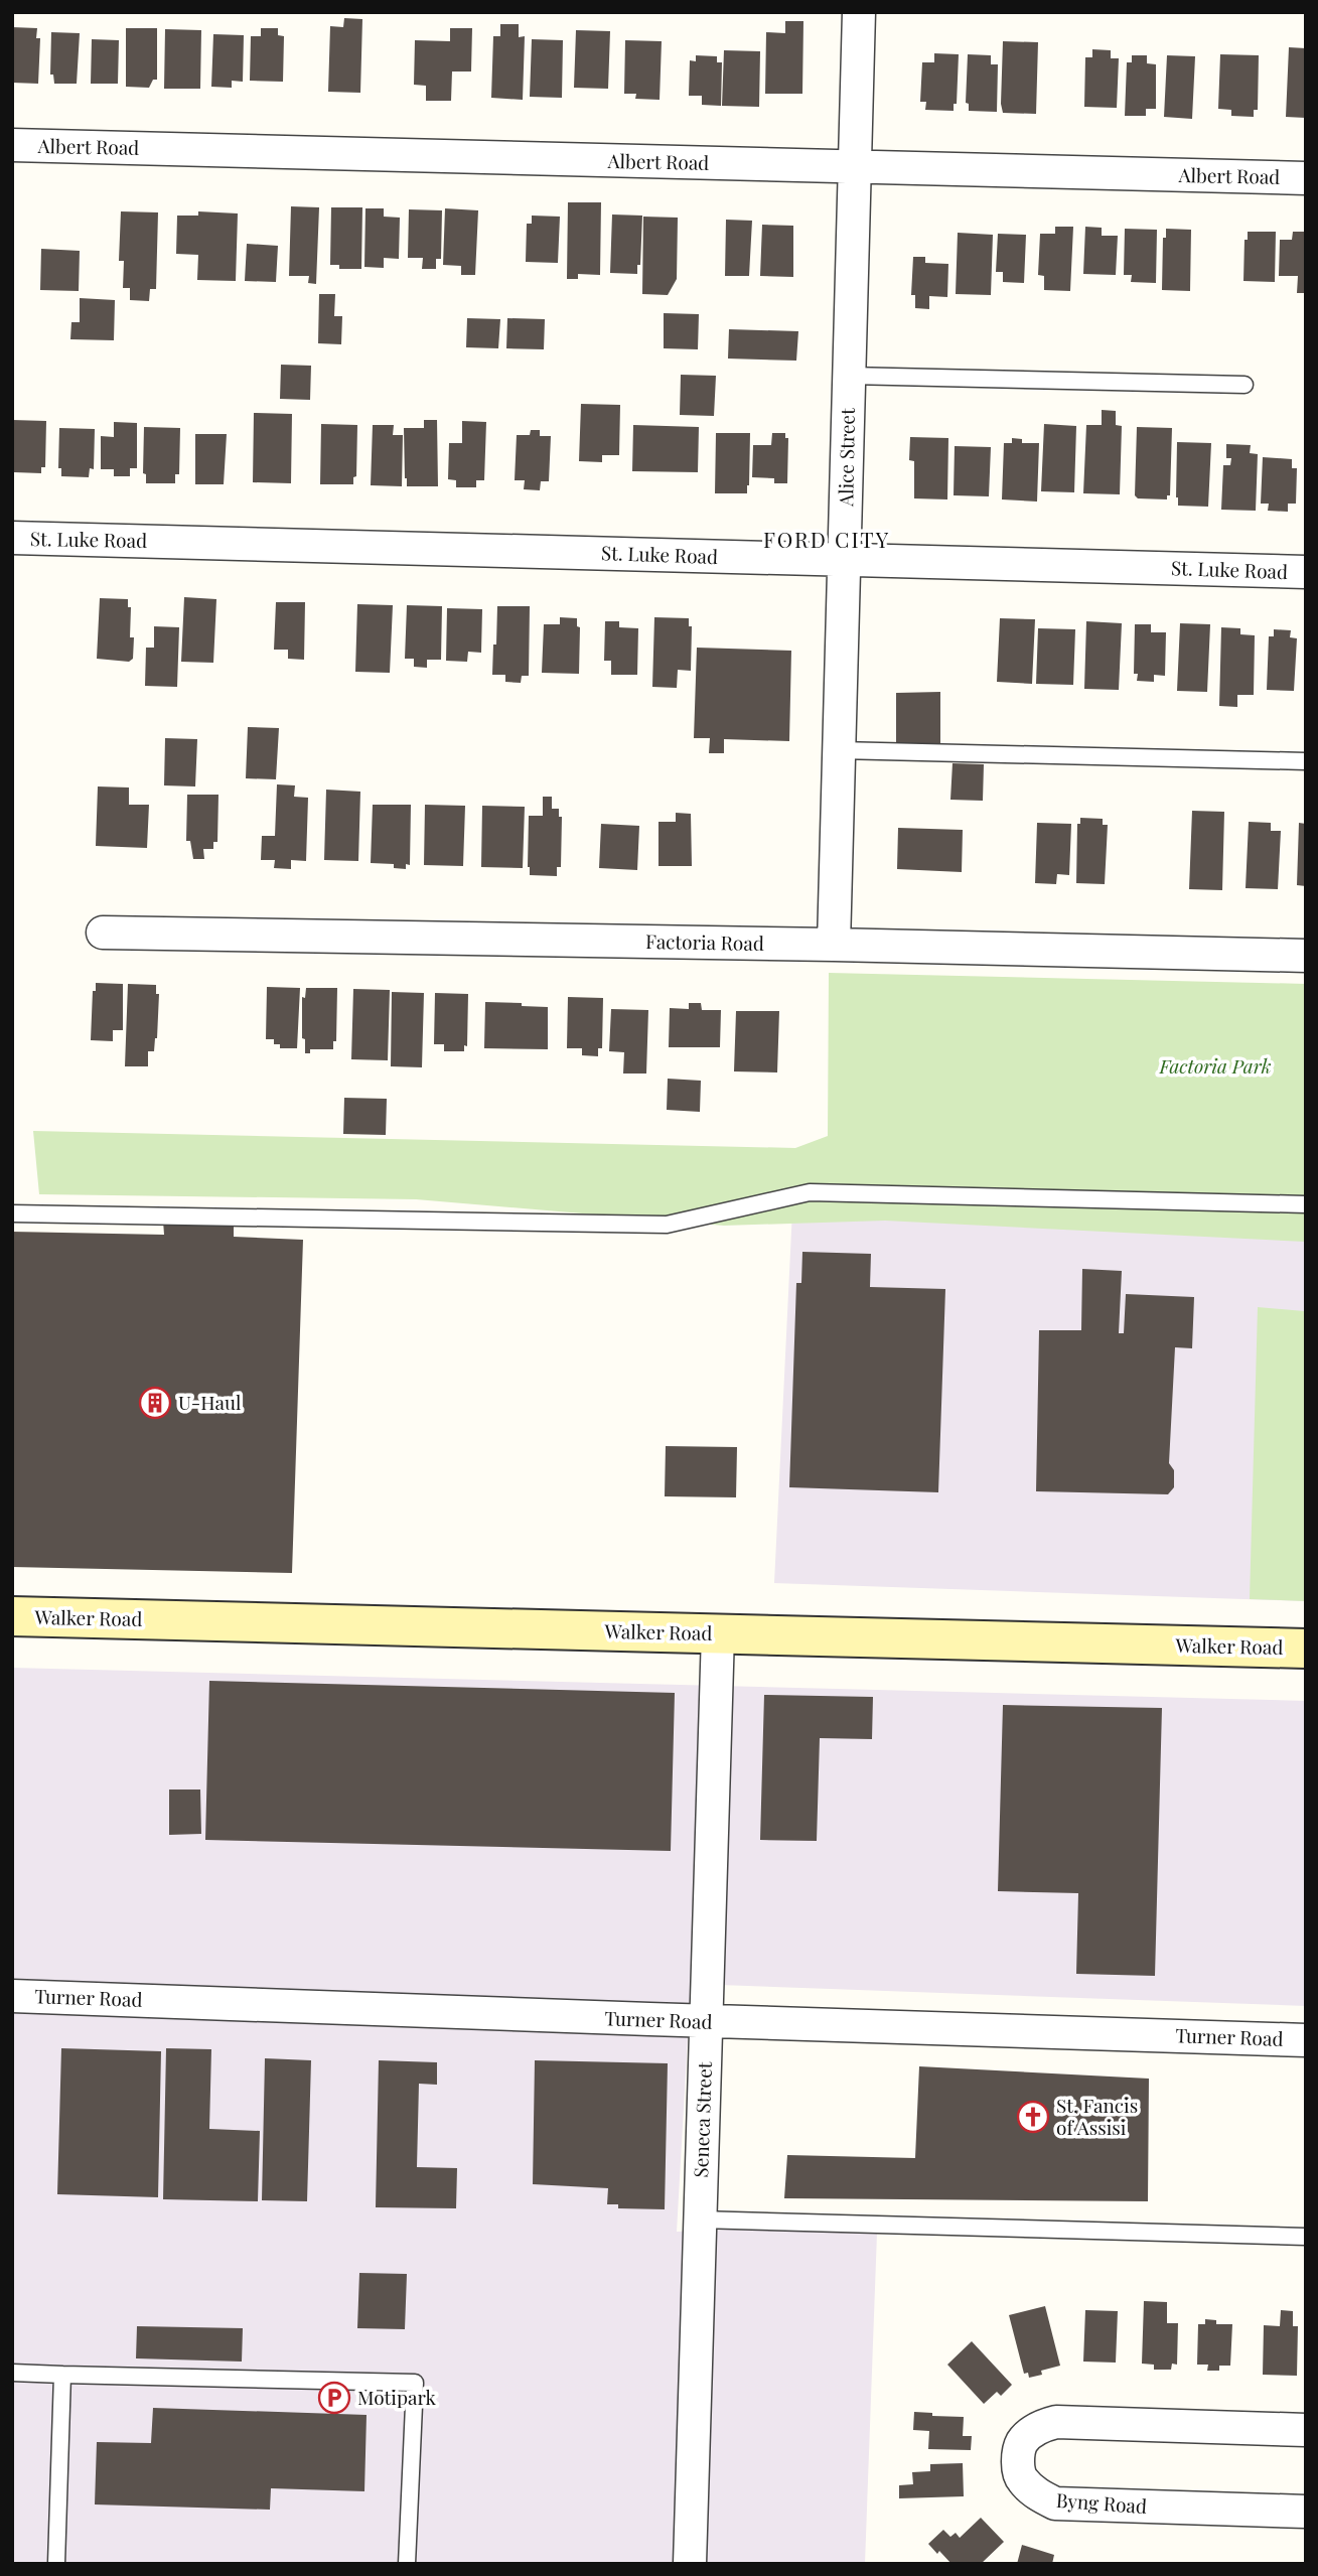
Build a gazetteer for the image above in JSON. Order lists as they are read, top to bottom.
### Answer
{
  "streets": {
    "main road": ["Walker Road"],
    "street": [
      "Albert Road",
      "Alice Street",
      "St. Luke Road",
      "Factoria Road",
      "Turner Road",
      "Seneca Street",
      "Byng Road"
    ]
  },
  "crossings": [
    ["Albert Road", "Alice Street"],
    ["Alice Street", "St. Luke Road"],
    ["Alice Street", "Factoria Road"],
    ["Walker Road", "Seneca Street"],
    ["Turner Road", "Seneca Street"]
  ],
  "districts": ["FORD CITY"],
  "parks": ["Factoria Park"],
  "places": {
    "building": ["U-Haul"],
    "church": ["St. Fancis of Assisi"],
    "parking": ["Motipark"]
  }
}
